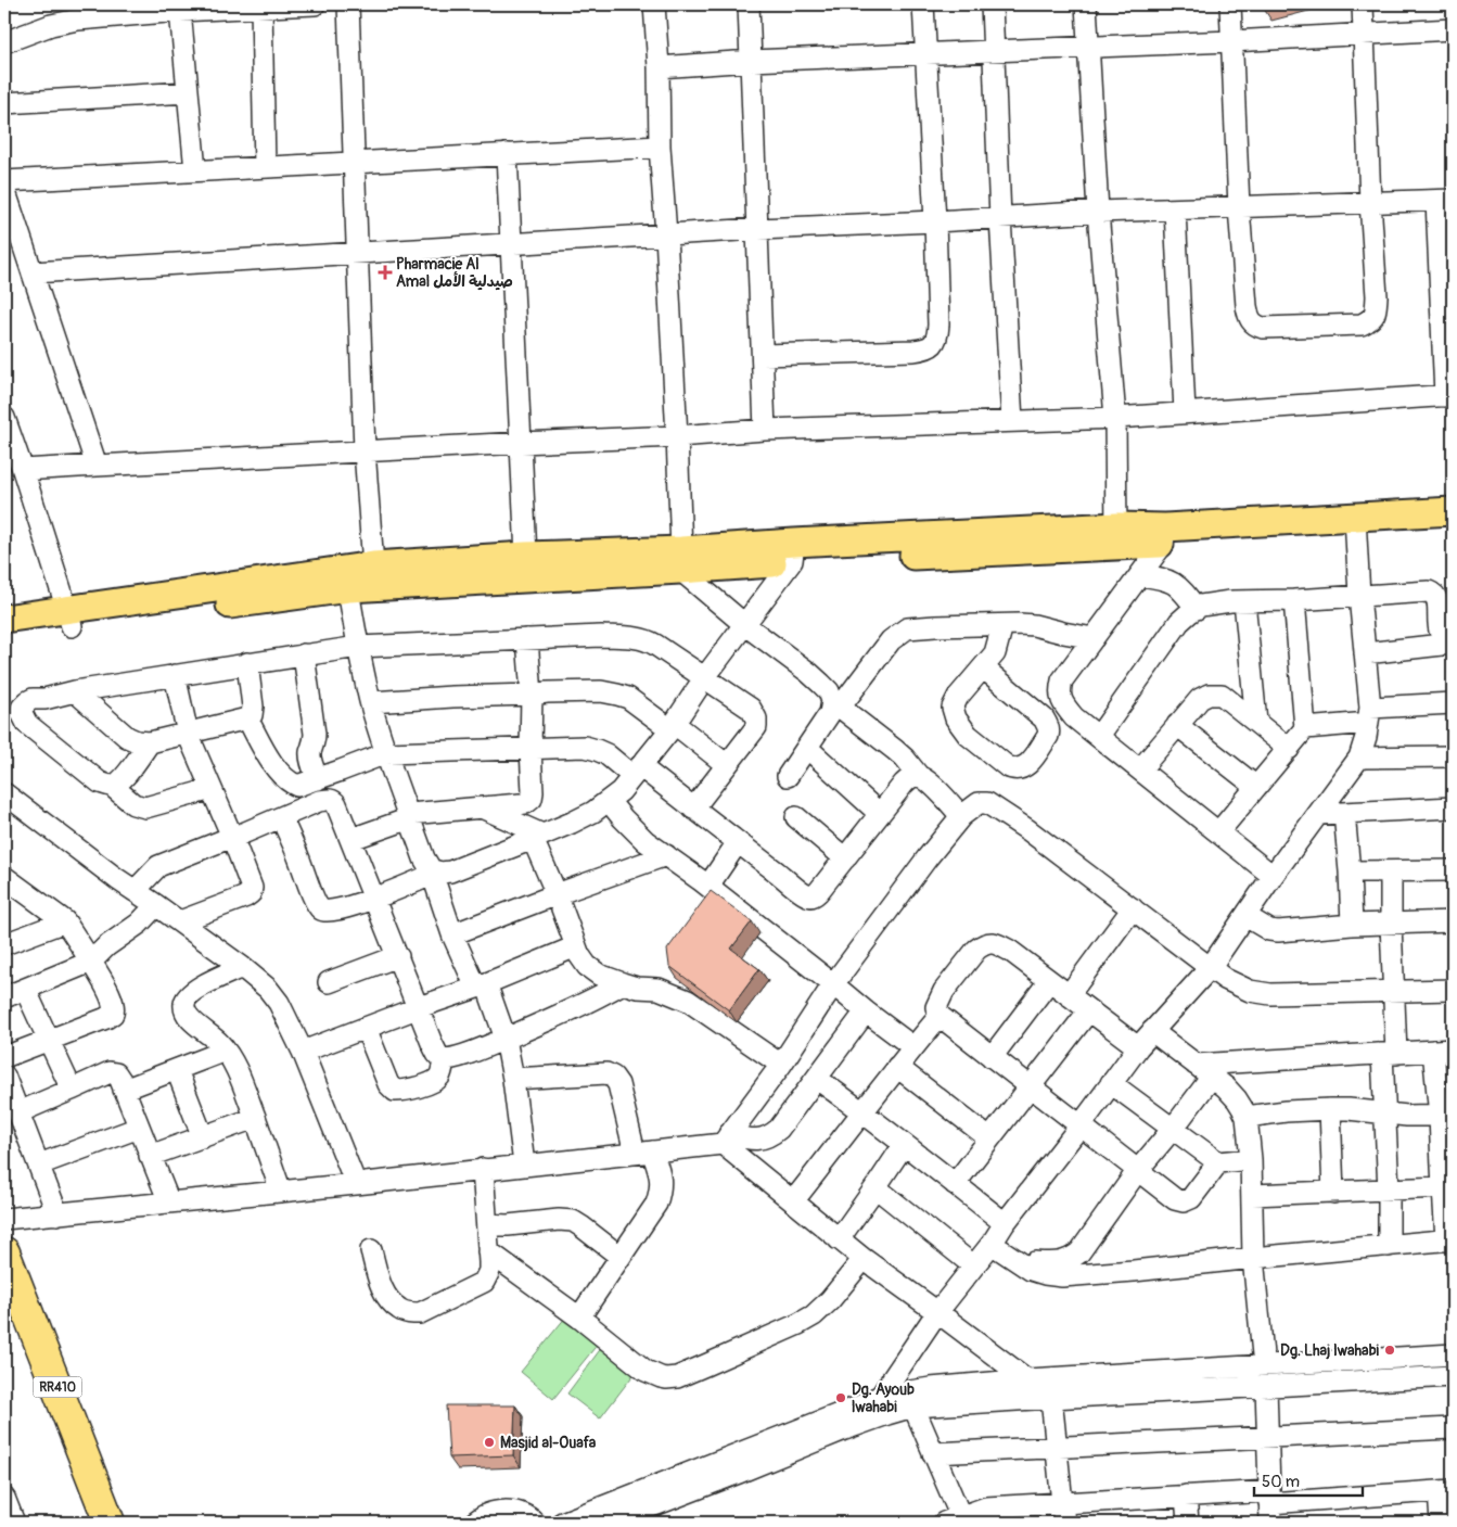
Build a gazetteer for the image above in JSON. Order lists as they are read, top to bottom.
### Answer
{
  "streets": {
    "highway": ["RR410"]
  },
  "places": {
    "health": ["Pharmacie Al Amal صيدلية الأمل"],
    "other": ["Dg. Lhaj lwahabi", "Dg. Ayoub lwahabi", "Masjid al-Ouafa"]
  },
  "scale_bar": "50 m"
}
